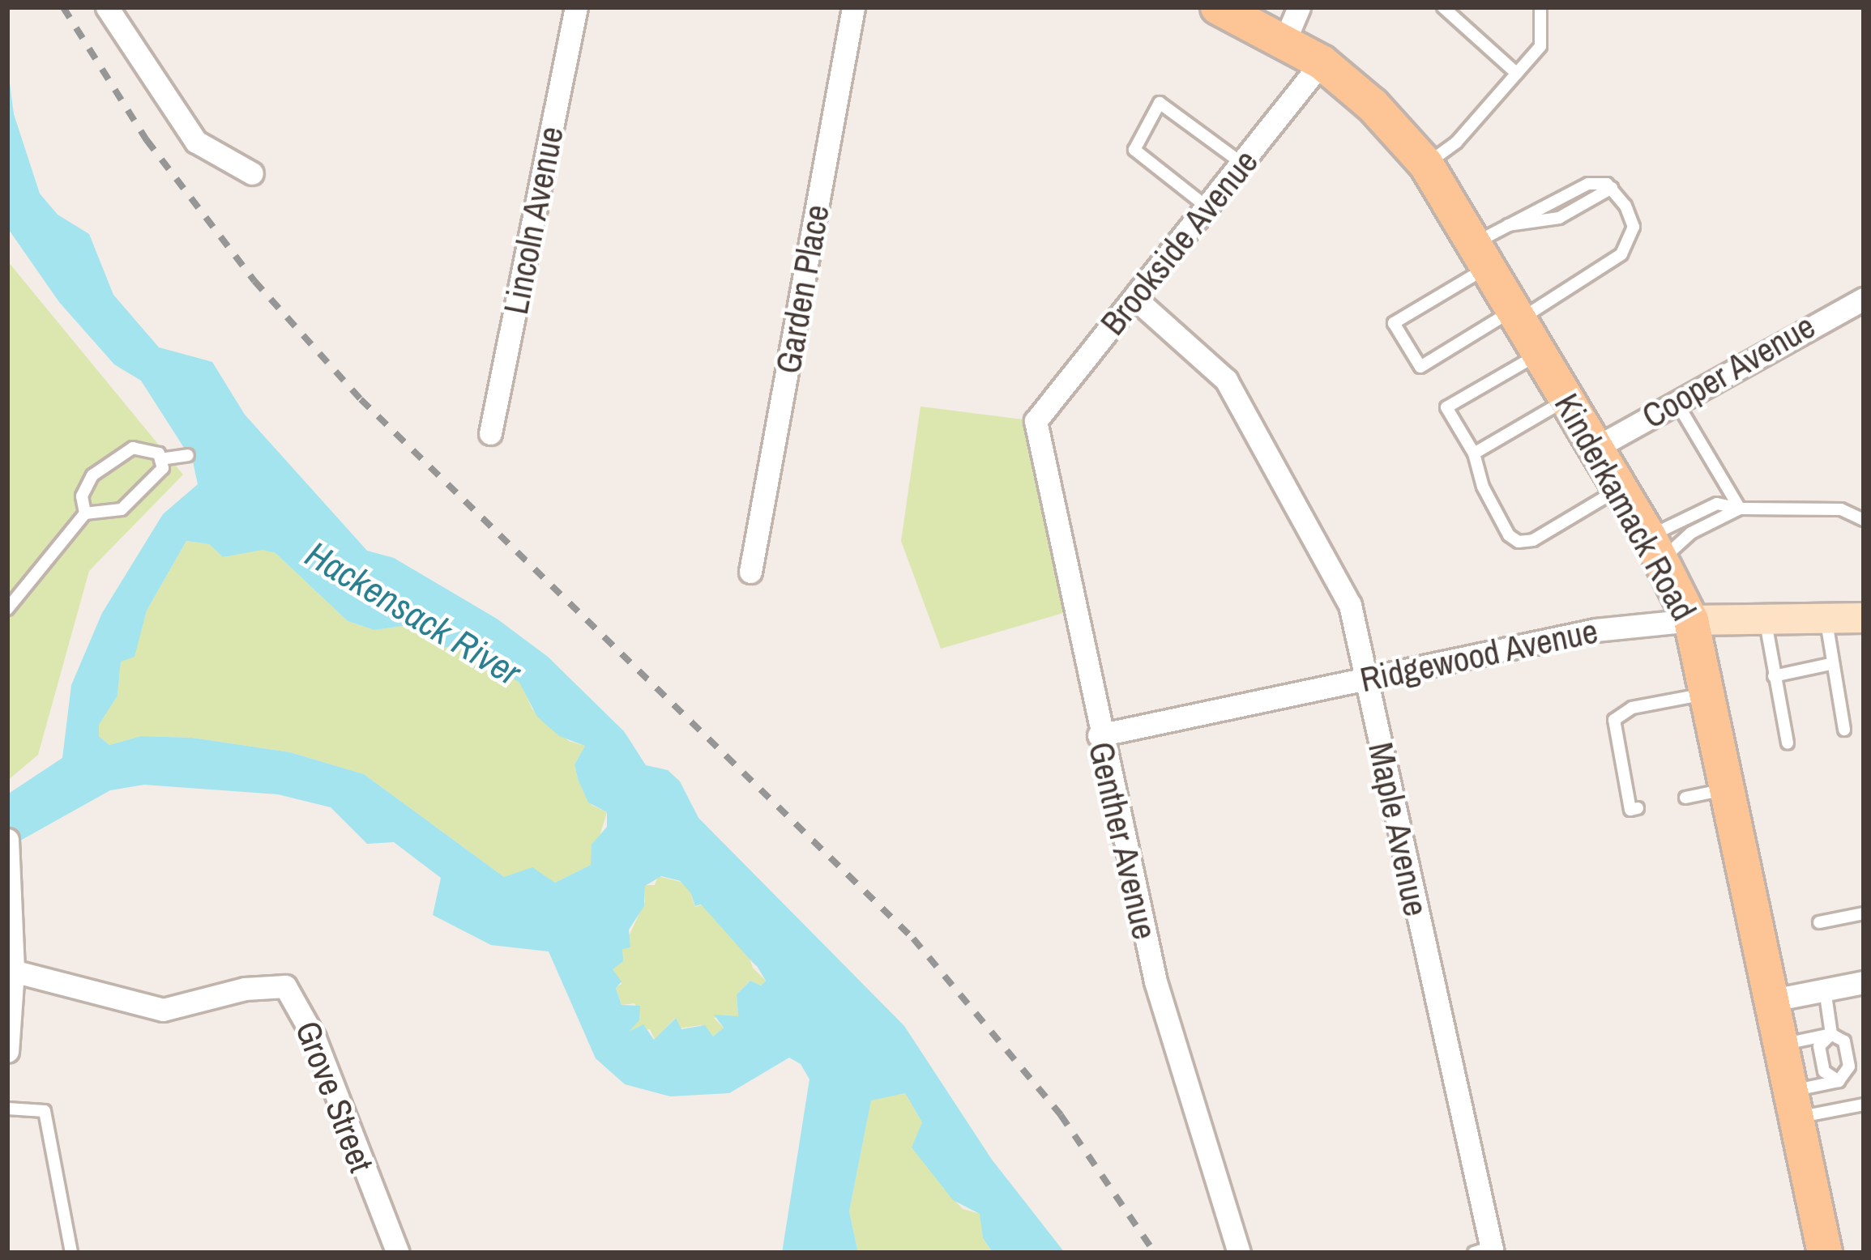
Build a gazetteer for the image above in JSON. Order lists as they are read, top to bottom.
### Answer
{
  "streets": {
    "main road": ["Kinderkamack Road"],
    "street": [
      "Lincoln Avenue",
      "Brookside Avenue",
      "Garden Place",
      "Cooper Avenue",
      "Ridgewood Avenue",
      "Maple Avenue",
      "Genther Avenue",
      "Grove Street"
    ]
  },
  "crossings": [
    ["Brookside Avenue", "Kinderkamack Road"],
    ["Brookside Avenue", "Maple Avenue"],
    ["Brookside Avenue", "Genther Avenue"],
    ["Cooper Avenue", "Kinderkamack Road"],
    ["Kinderkamack Road", "Ridgewood Avenue"],
    ["Ridgewood Avenue", "Maple Avenue"],
    ["Ridgewood Avenue", "Genther Avenue"]
  ],
  "water": ["Hackensack River"]
}
